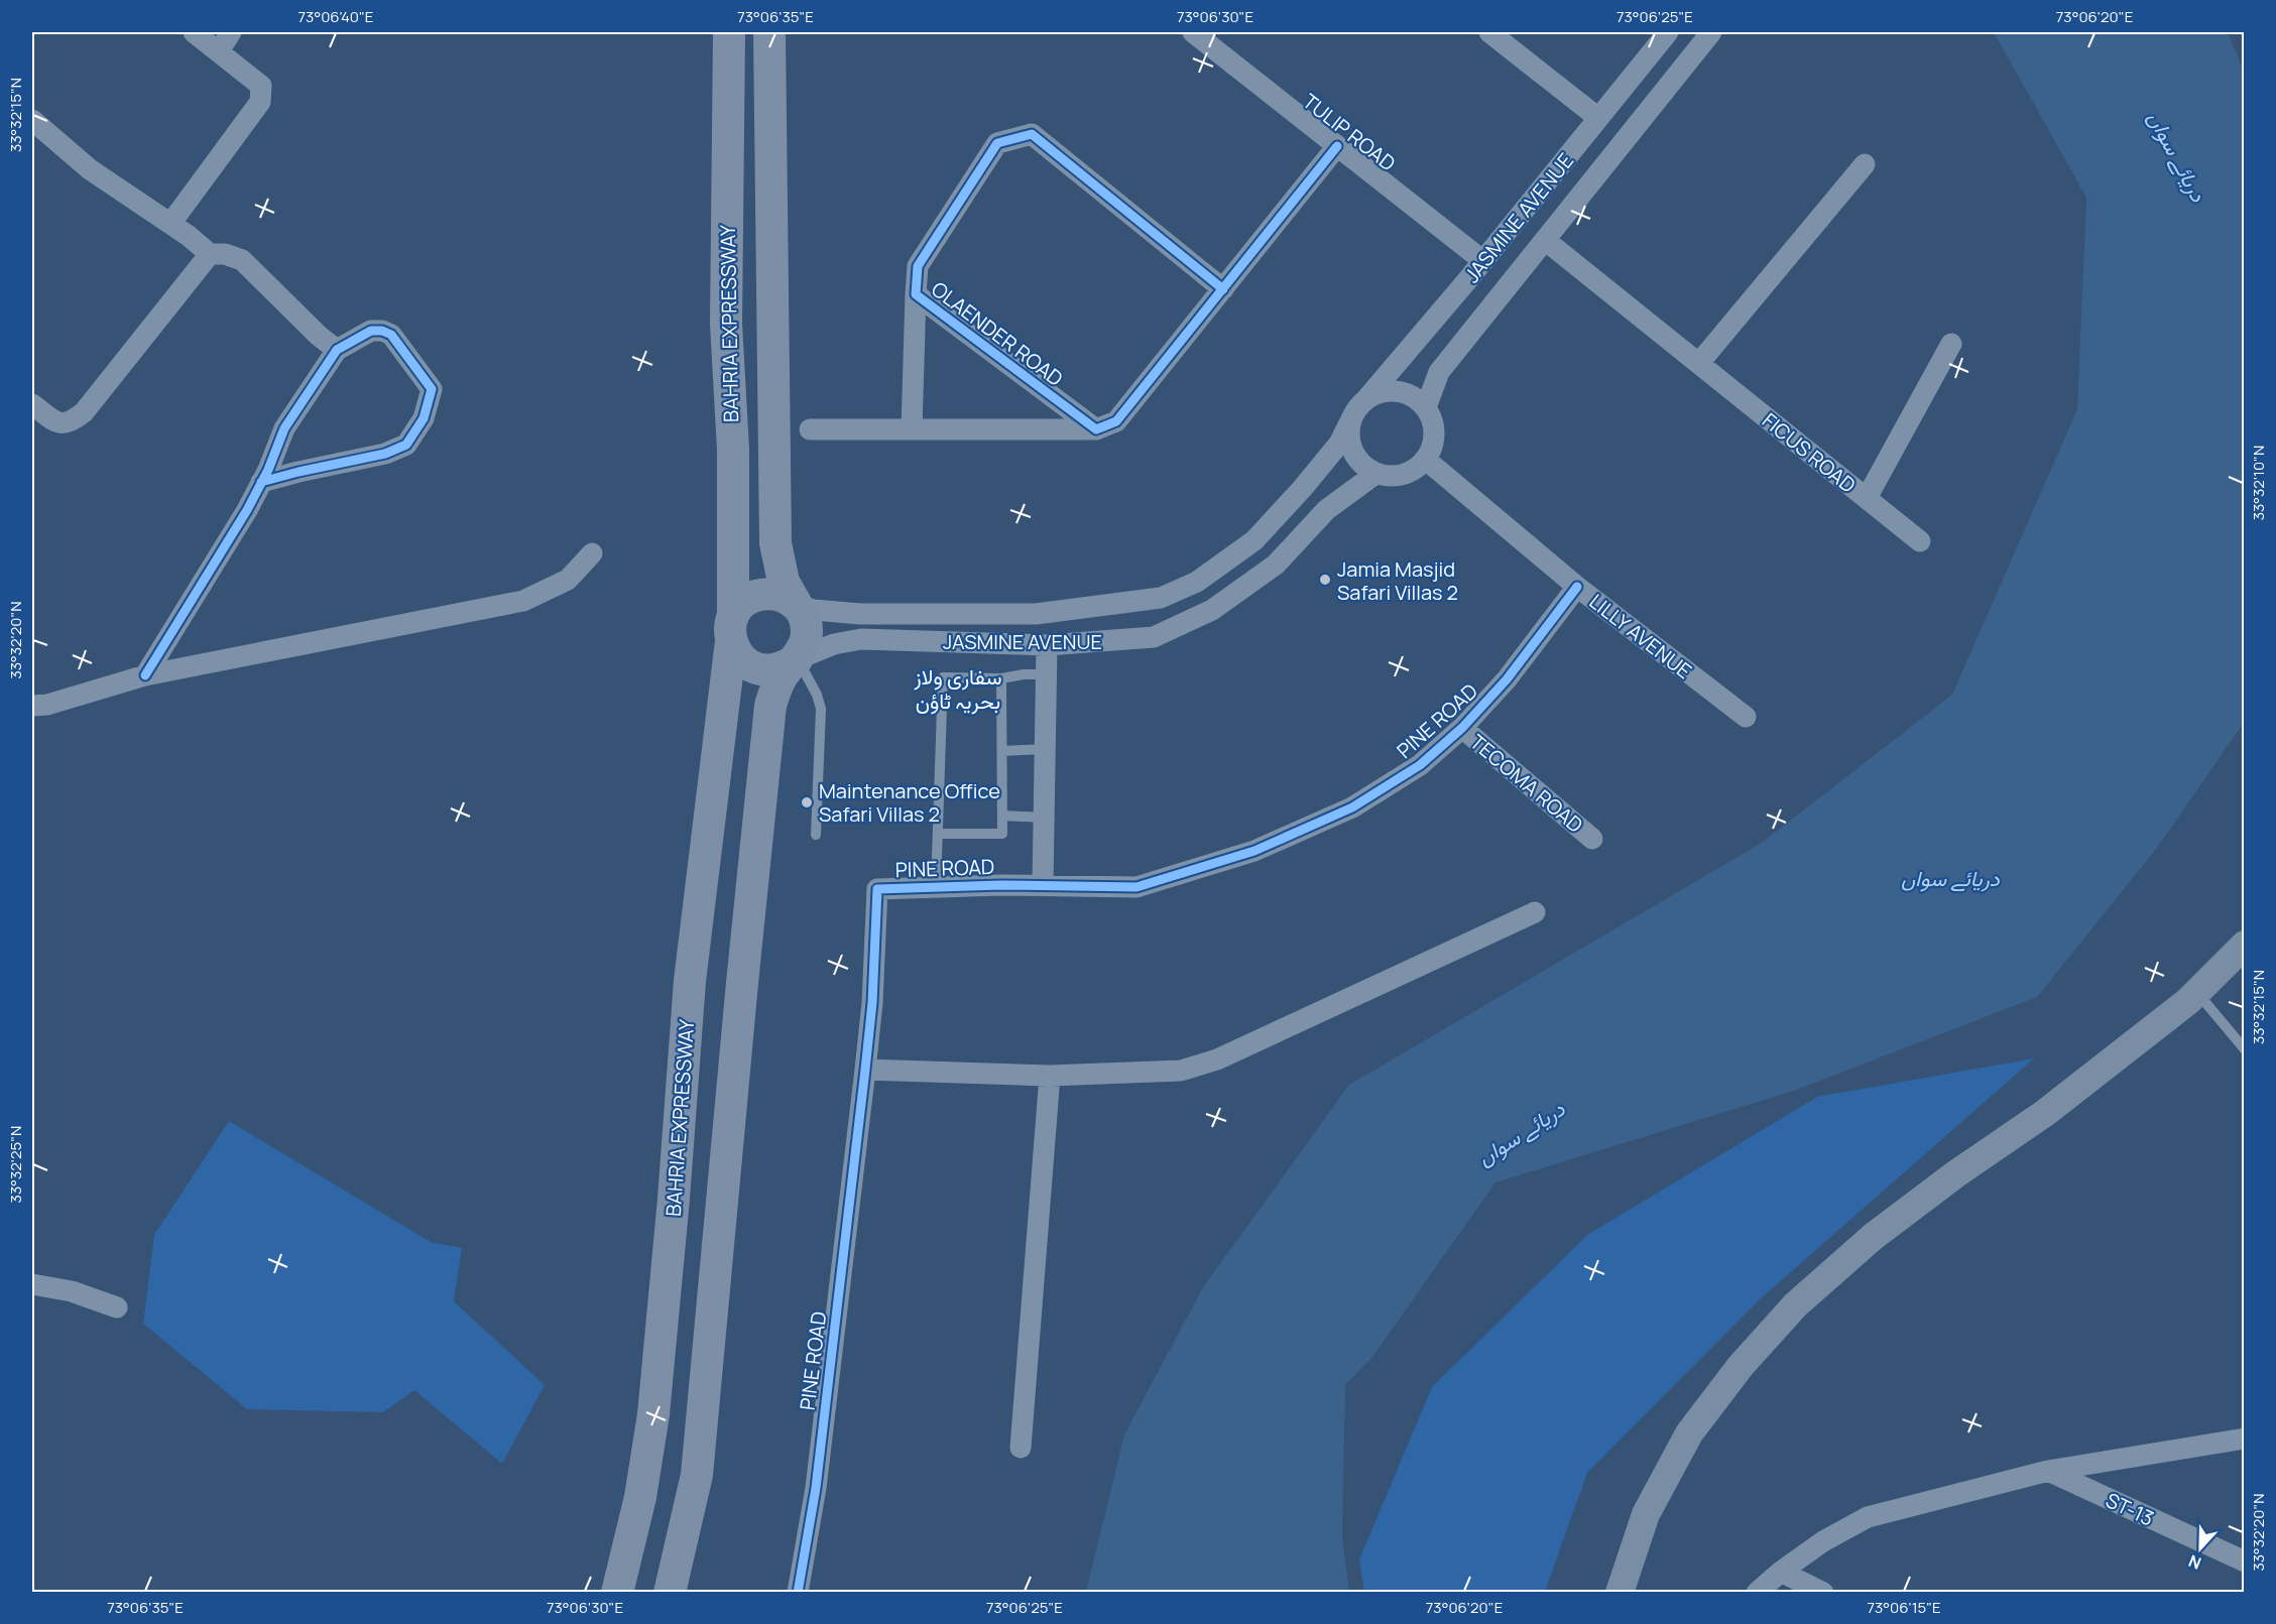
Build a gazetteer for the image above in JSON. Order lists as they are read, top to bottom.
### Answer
{
  "streets": {
    "main road": ["BAHRIA EXPRESSWAY"],
    "street": [
      "TULIP ROAD",
      "JASMINE AVENUE",
      "OLAENDER ROAD",
      "FICUS ROAD",
      "LILLY AVENUE",
      "PINE ROAD",
      "TECOMA ROAD",
      "ST-13"
    ]
  },
  "crossings": [
    ["TULIP ROAD", "JASMINE AVENUE"],
    ["JASMINE AVENUE", "BAHRIA EXPRESSWAY"],
    ["JASMINE AVENUE", "FICUS ROAD"],
    ["JASMINE AVENUE", "LILLY AVENUE"],
    ["LILLY AVENUE", "PINE ROAD"],
    ["PINE ROAD", "TECOMA ROAD"]
  ],
  "districts": ["سفاری ولاز بحریہ ٹاؤن"],
  "water": ["دریائے سواں"],
  "places": ["Jamia Masjid Safari Villas 2", "Maintenance Office Safari Villas 2"],
  "north": "bottom",
  "coordinates": [
    "73°06'40\"E",
    "73°06'35\"E",
    "73°06'30\"E",
    "73°06'25\"E",
    "73°06'20\"E",
    "33°32'15\"N",
    "33°32'10\"N",
    "33°32'20\"N",
    "33°32'25\"N",
    "73°06'15\"E"
  ]
}
